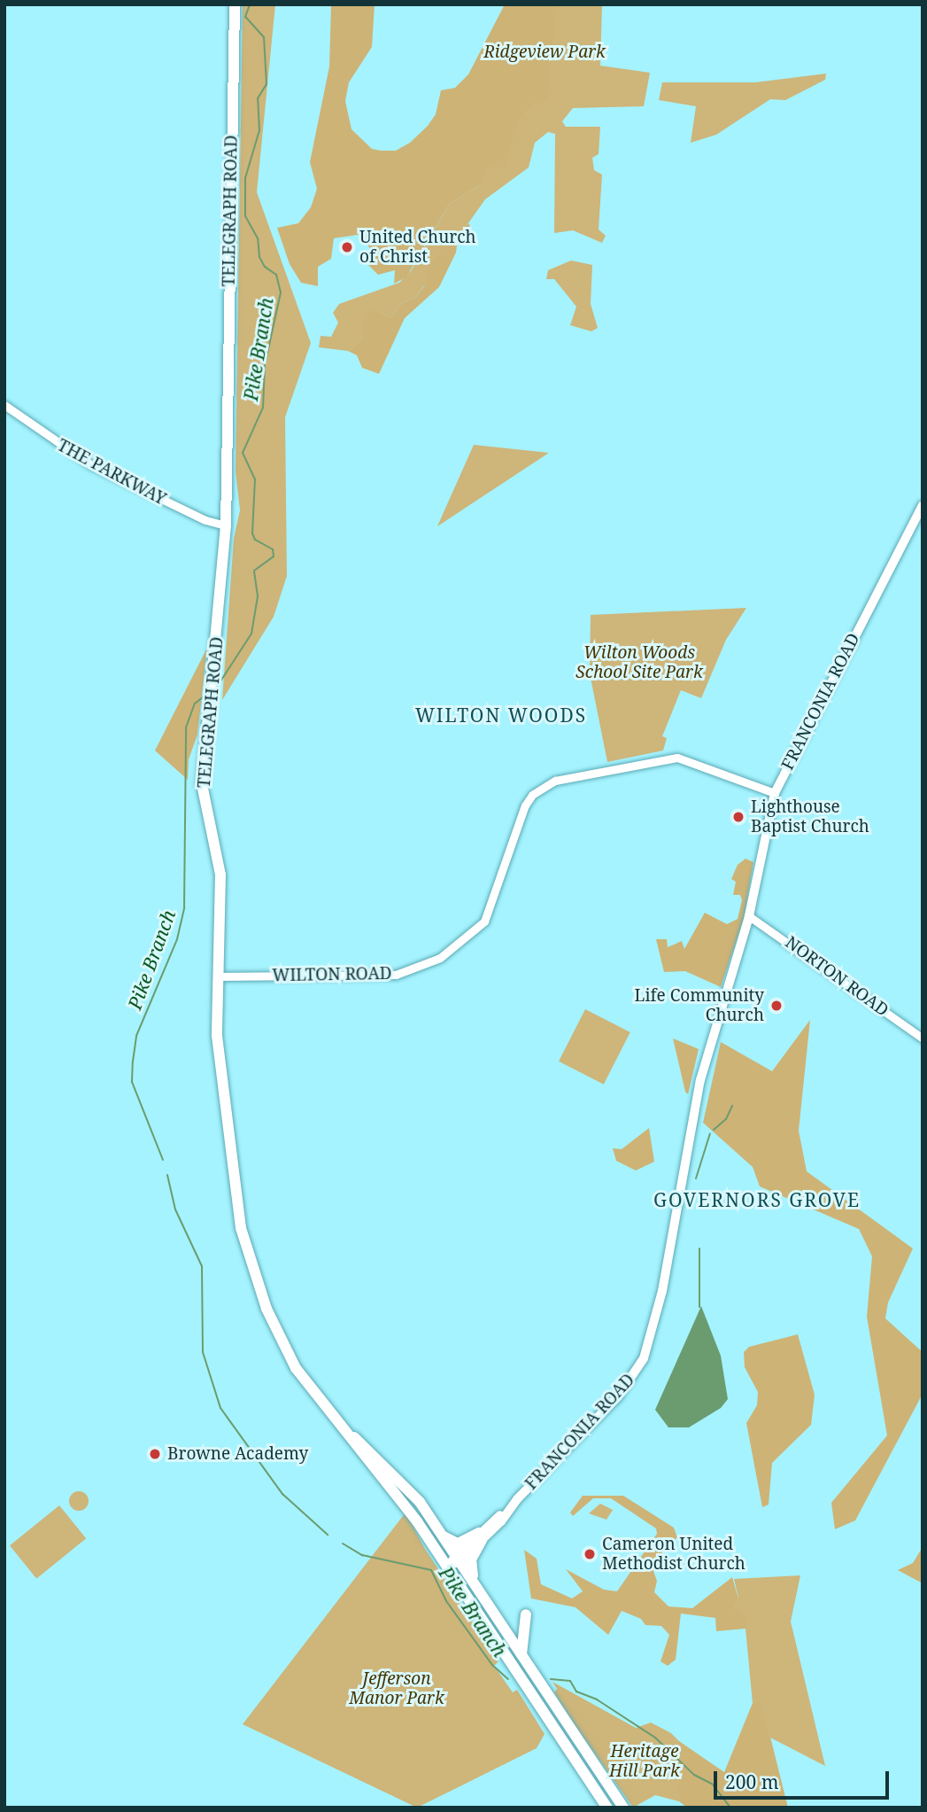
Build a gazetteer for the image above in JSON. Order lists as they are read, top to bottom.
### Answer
{
  "streets": {
    "main road": ["TELEGRAPH ROAD", "FRANCONIA ROAD"],
    "street": ["THE PARKWAY", "WILTON ROAD", "NORTON ROAD"]
  },
  "crossings": [
    ["TELEGRAPH ROAD", "THE PARKWAY"],
    ["TELEGRAPH ROAD", "FRANCONIA ROAD"],
    ["TELEGRAPH ROAD", "WILTON ROAD"],
    ["FRANCONIA ROAD", "WILTON ROAD"],
    ["FRANCONIA ROAD", "NORTON ROAD"]
  ],
  "districts": ["WILTON WOODS", "GOVERNORS GROVE"],
  "water": ["Pike Branch"],
  "parks": [
    "Ridgeview Park",
    "Wilton Woods School Site Park",
    "Jefferson Manor Park",
    "Heritage Hill Park"
  ],
  "places": [
    "United Church of Christ",
    "Lighthouse Baptist Church",
    "Life Community Church",
    "Browne Academy",
    "Cameron United Methodist Church"
  ],
  "scale_bar": "200 m"
}
